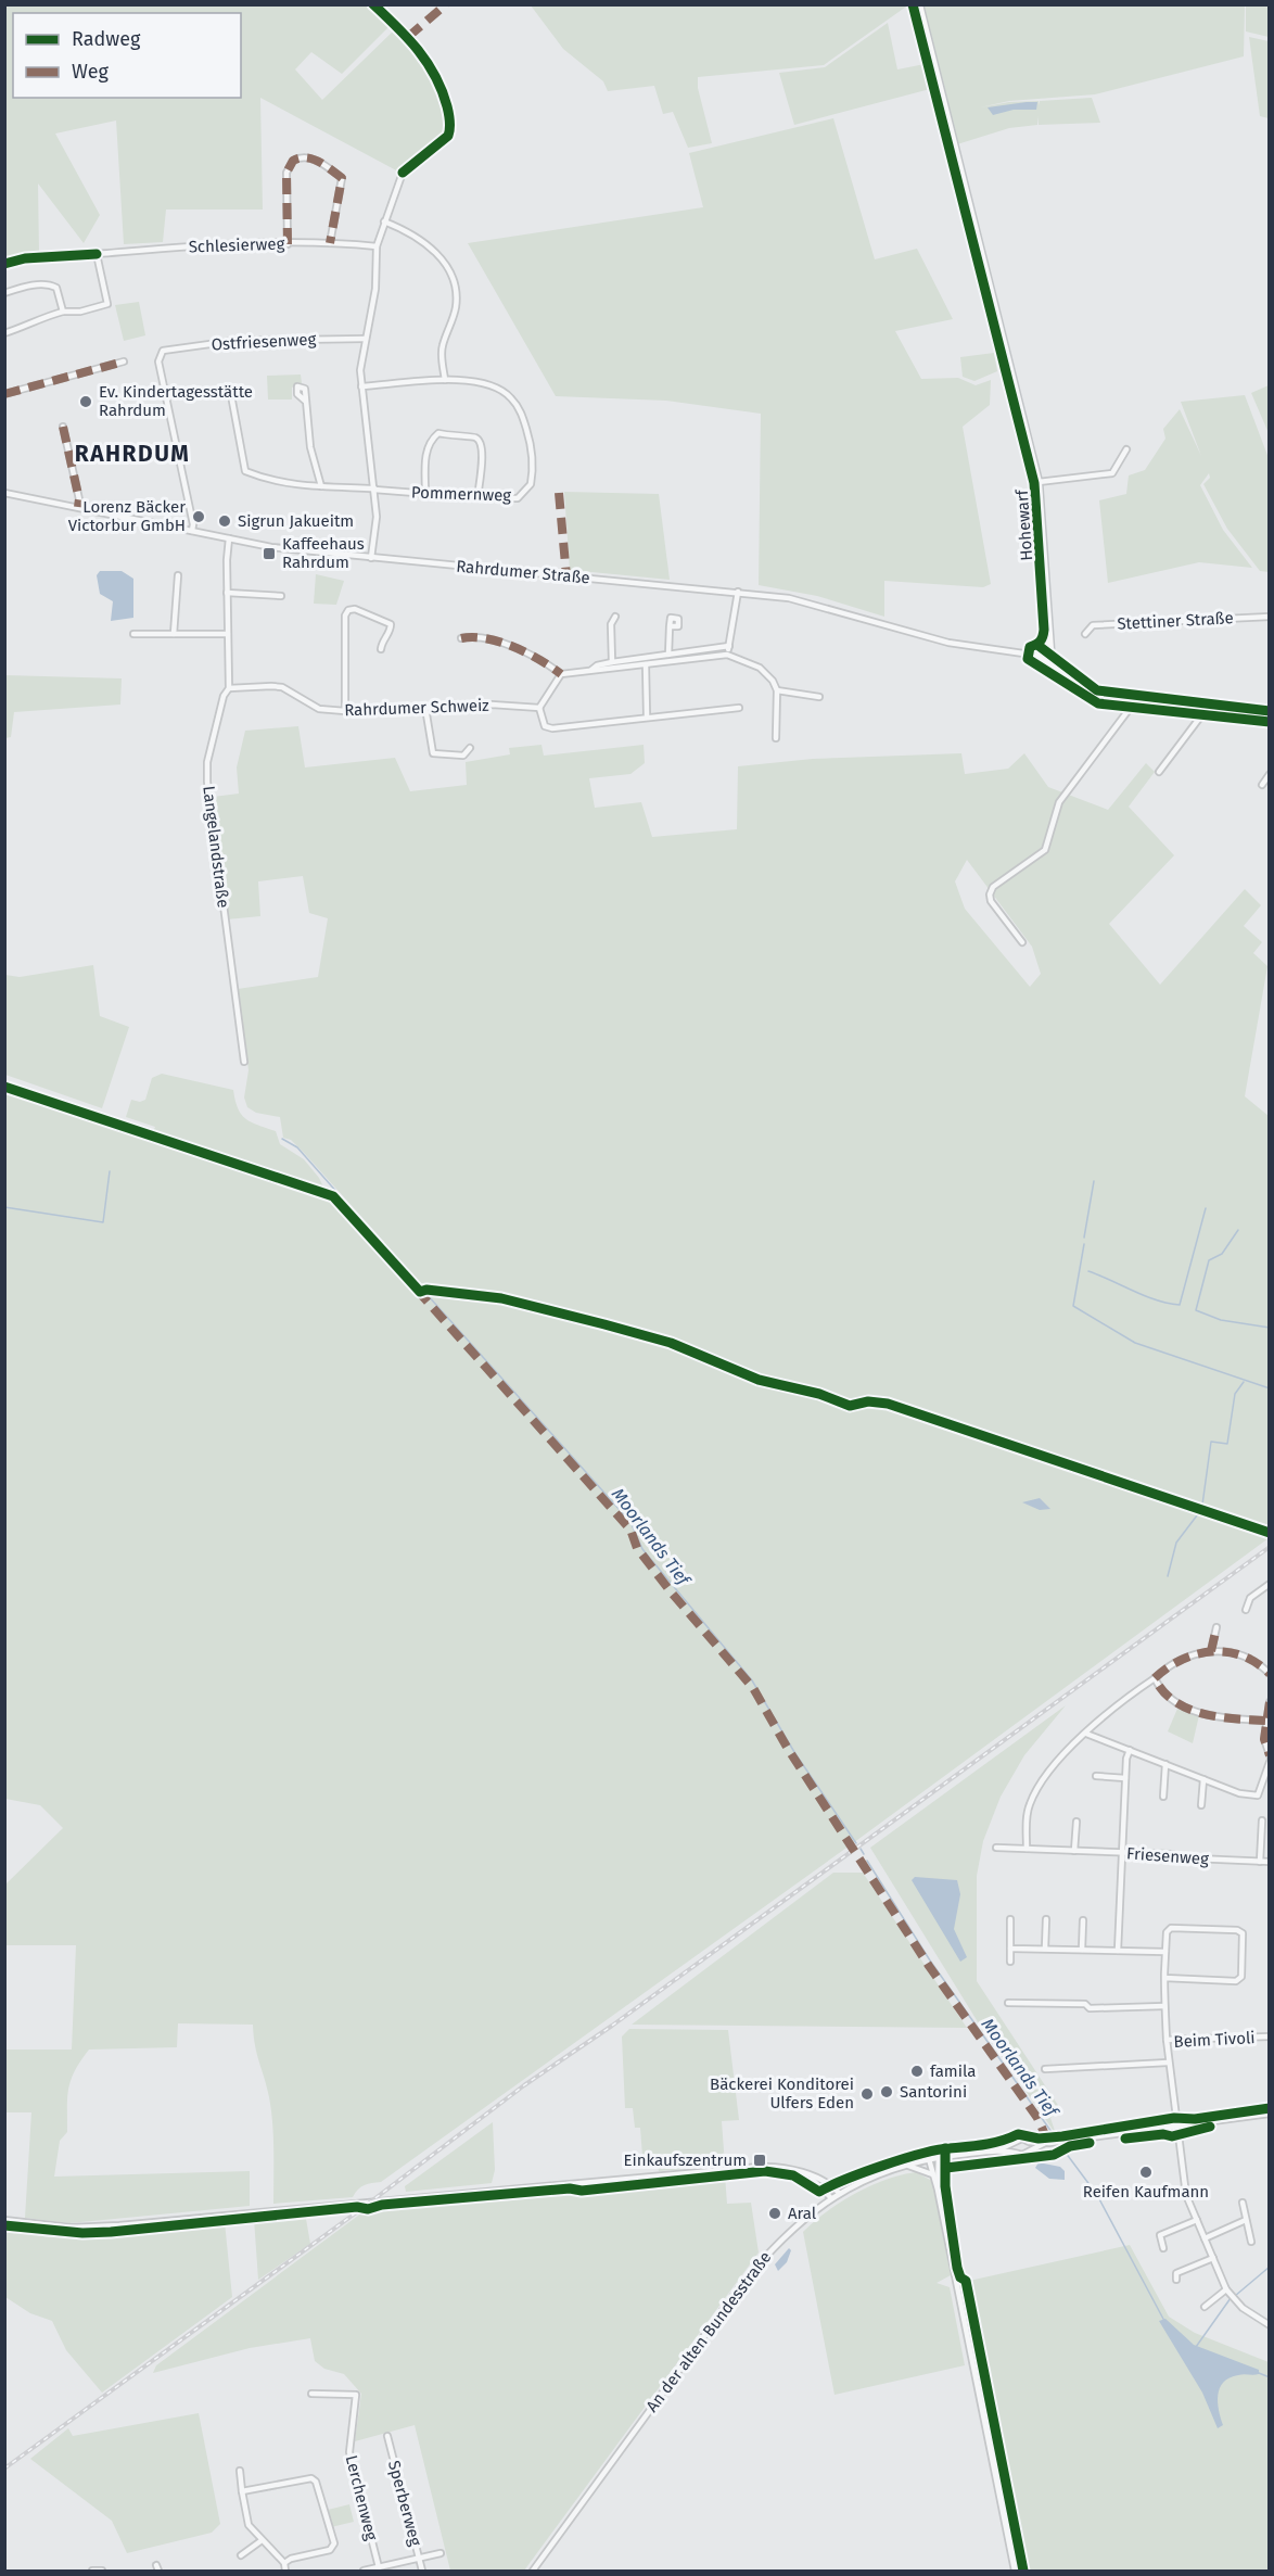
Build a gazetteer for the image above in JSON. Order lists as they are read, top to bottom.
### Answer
{
  "streets": {
    "main road": ["Hohewarf"],
    "street": [
      "Schlesierweg",
      "Ostfriesenweg",
      "Pommernweg",
      "Rahrdumer Straße",
      "Stettiner Straße",
      "Rahrdumer Schweiz",
      "Langelandstraße",
      "Friesenweg",
      "Beim Tivoli",
      "An der alten Bundesstraße",
      "Lerchenweg",
      "Sperberweg"
    ]
  },
  "crossings": [
    ["Ostfriesenweg", "Rahrdumer Straße"],
    ["Hohewarf", "Rahrdumer Straße"],
    ["Rahrdumer Straße", "Langelandstraße"],
    ["Rahrdumer Schweiz", "Langelandstraße"]
  ],
  "districts": ["RAHRDUM"],
  "water": ["Moorlands Tief"],
  "places": {
    "other": [
      "Ev. Kindertagesstätte Rahrdum",
      "Lorenz Bäcker Victorbur GmbH",
      "Sigrun Jakueitm",
      "famila",
      "Santorini",
      "Bäckerei Konditorei Ulfers Eden",
      "Reifen Kaufmann",
      "Aral"
    ],
    "transit": ["Kaffeehaus Rahrdum", "Einkaufszentrum"]
  },
  "legend": ["Radweg", "Weg"]
}
